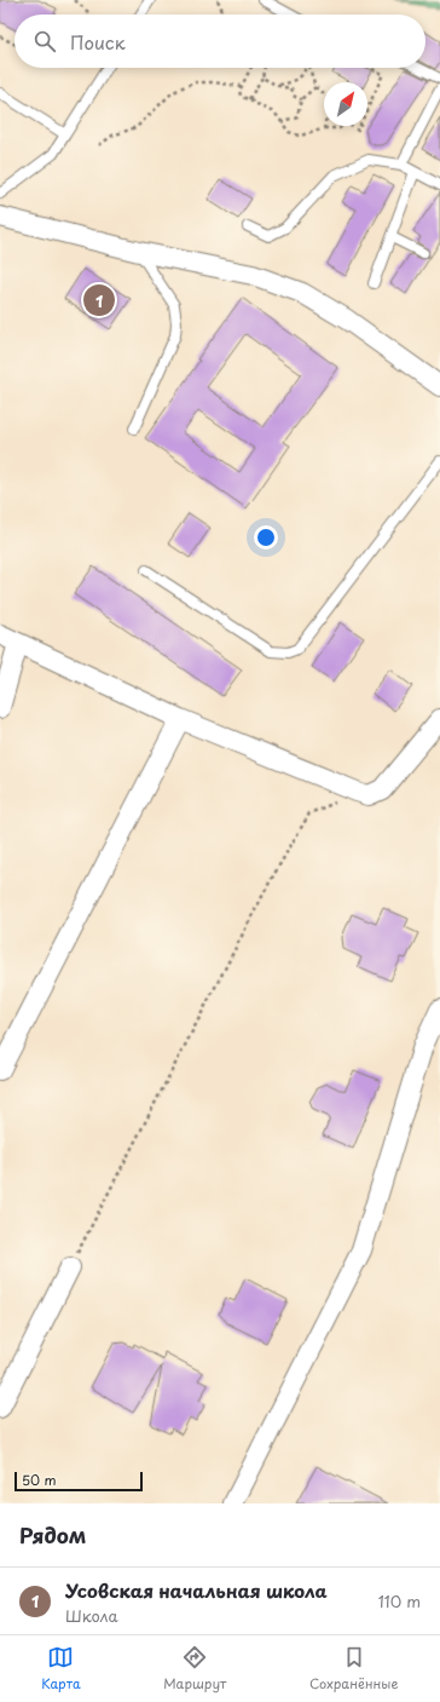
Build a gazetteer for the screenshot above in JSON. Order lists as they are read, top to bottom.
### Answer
{
  "scale_bar": "50 m",
  "north": "top right",
  "page": {
    "search": "Поиск",
    "pins": "1",
    "scale": "50 m",
    "heading": "Рядом",
    "list": [
      {
        "mark": "1",
        "name": "Усовская начальная школа",
        "note": "Школа",
        "value": "110 m"
      }
    ],
    "nav": ["Карта", "Маршрут", "Сохранённые"]
  }
}
